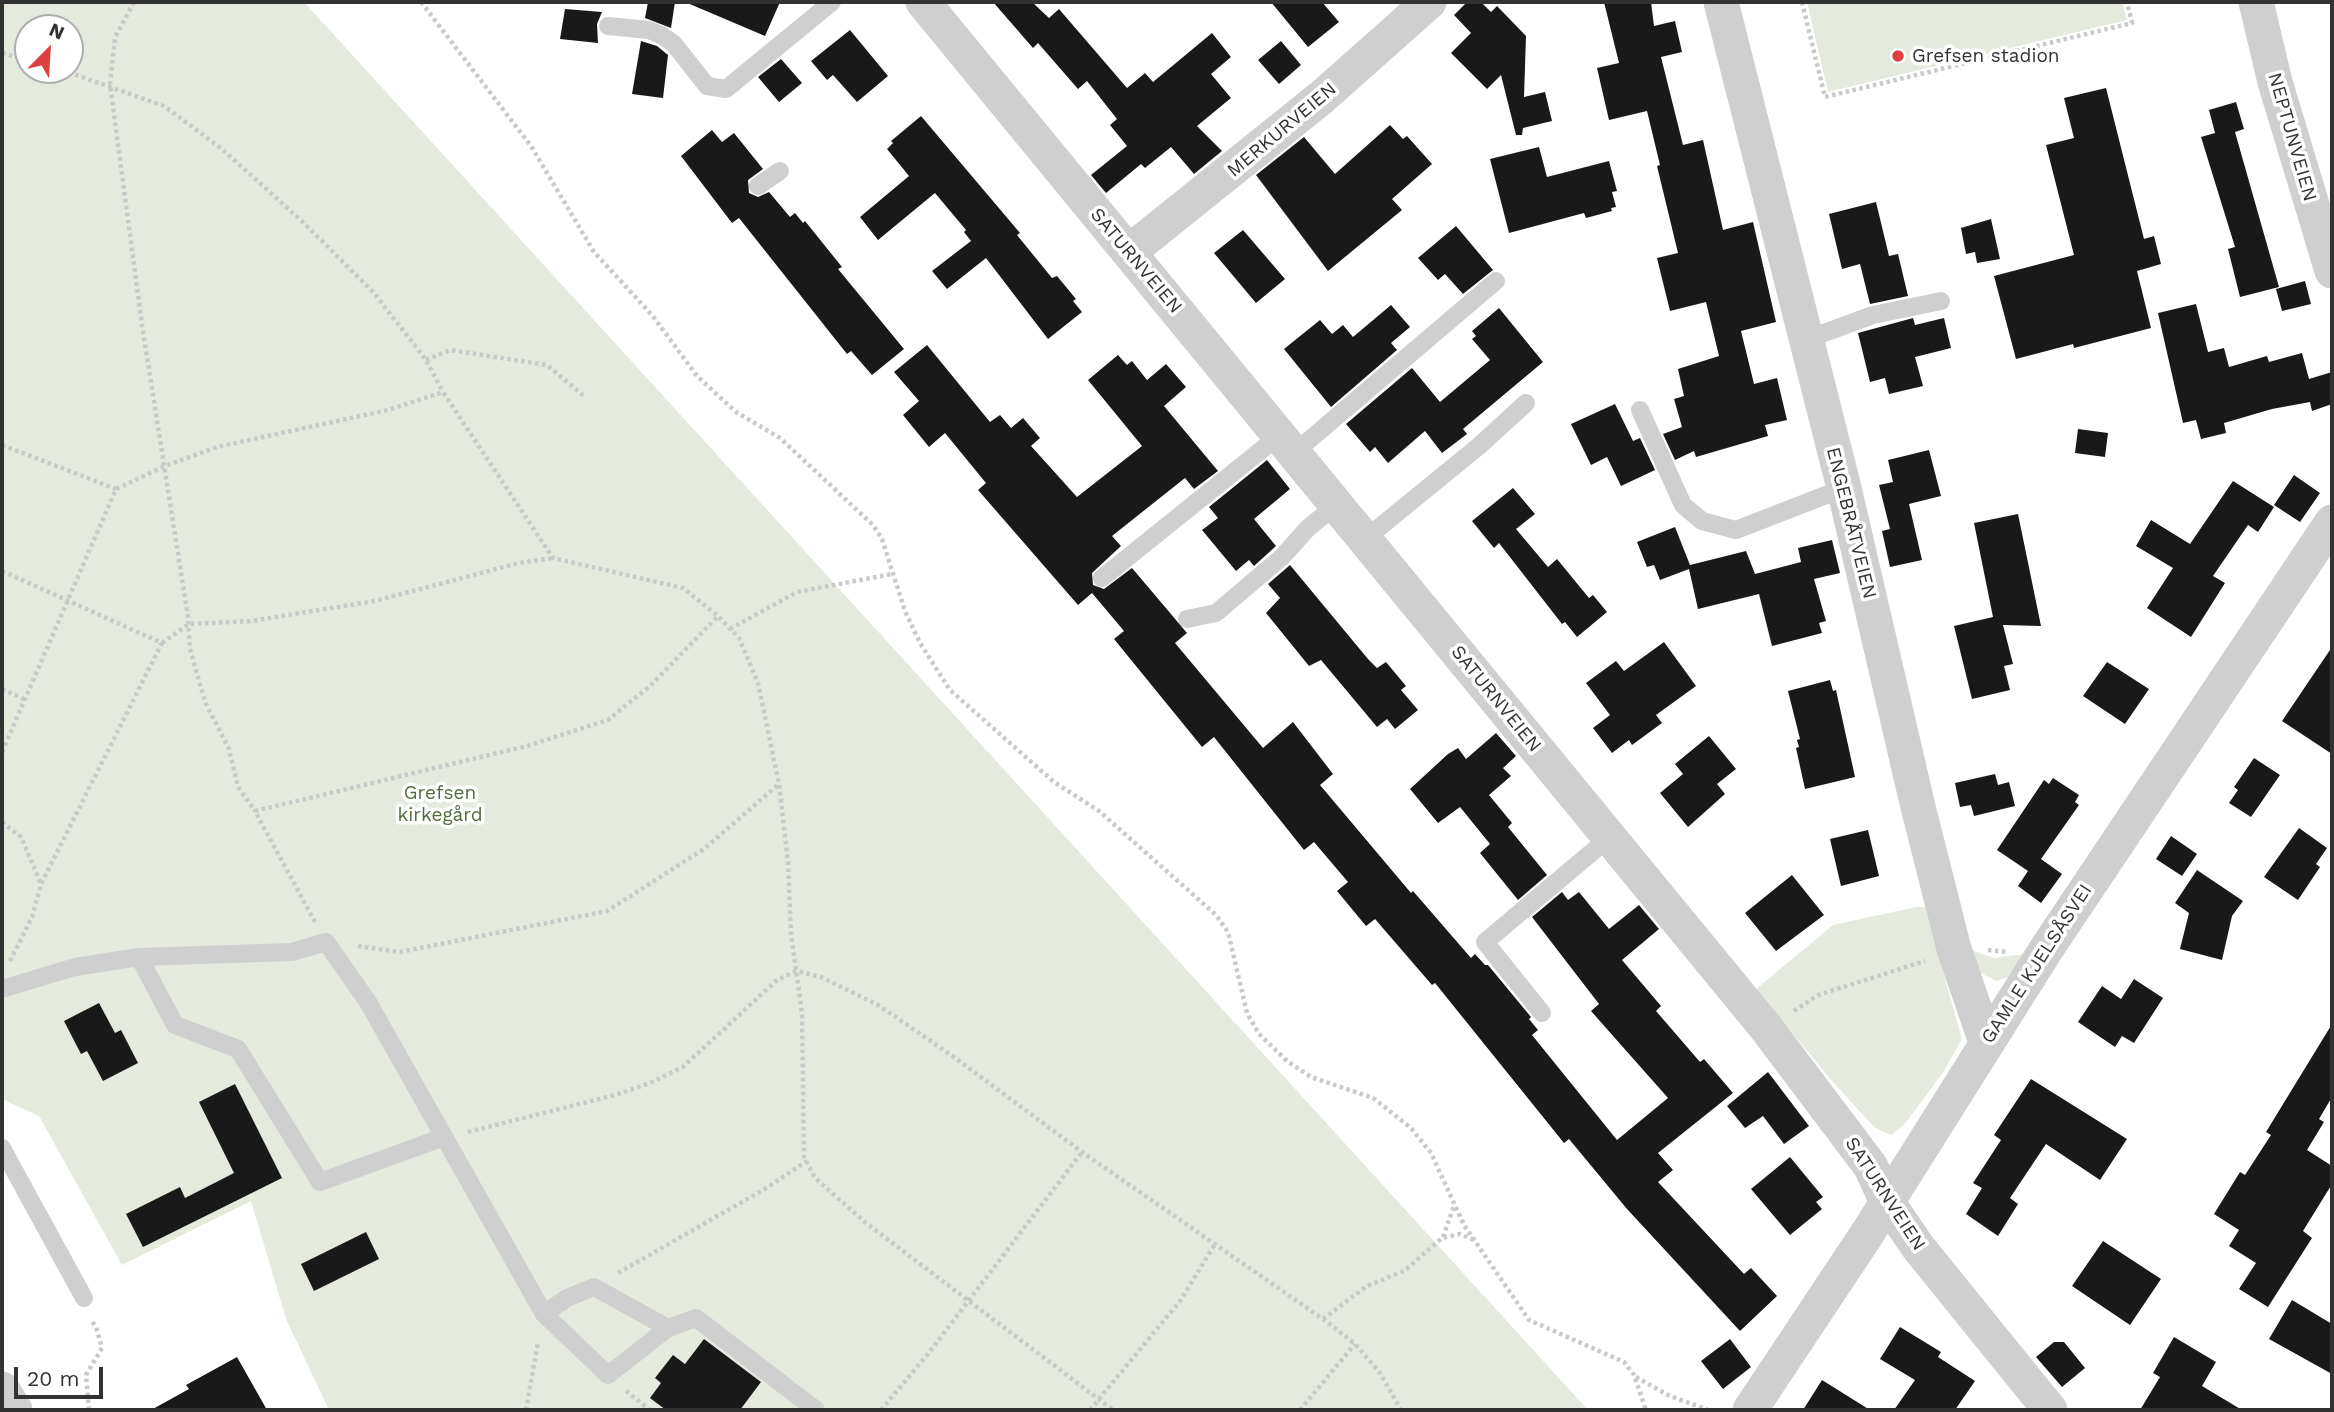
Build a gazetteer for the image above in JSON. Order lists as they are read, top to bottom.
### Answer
{
  "streets": {
    "street": [
      "MERKURVEIEN",
      "NEPTUNVEIEN",
      "SATURNVEIEN",
      "ENGEBRÅTVEIEN",
      "GAMLE KJELSÅSVEI"
    ]
  },
  "crossings": [
    ["MERKURVEIEN", "SATURNVEIEN"],
    ["SATURNVEIEN", "GAMLE KJELSÅSVEI"],
    ["ENGEBRÅTVEIEN", "GAMLE KJELSÅSVEI"]
  ],
  "parks": ["Grefsen kirkegård"],
  "places": ["Grefsen stadion"],
  "scale_bar": "20 m",
  "north": "top right"
}
